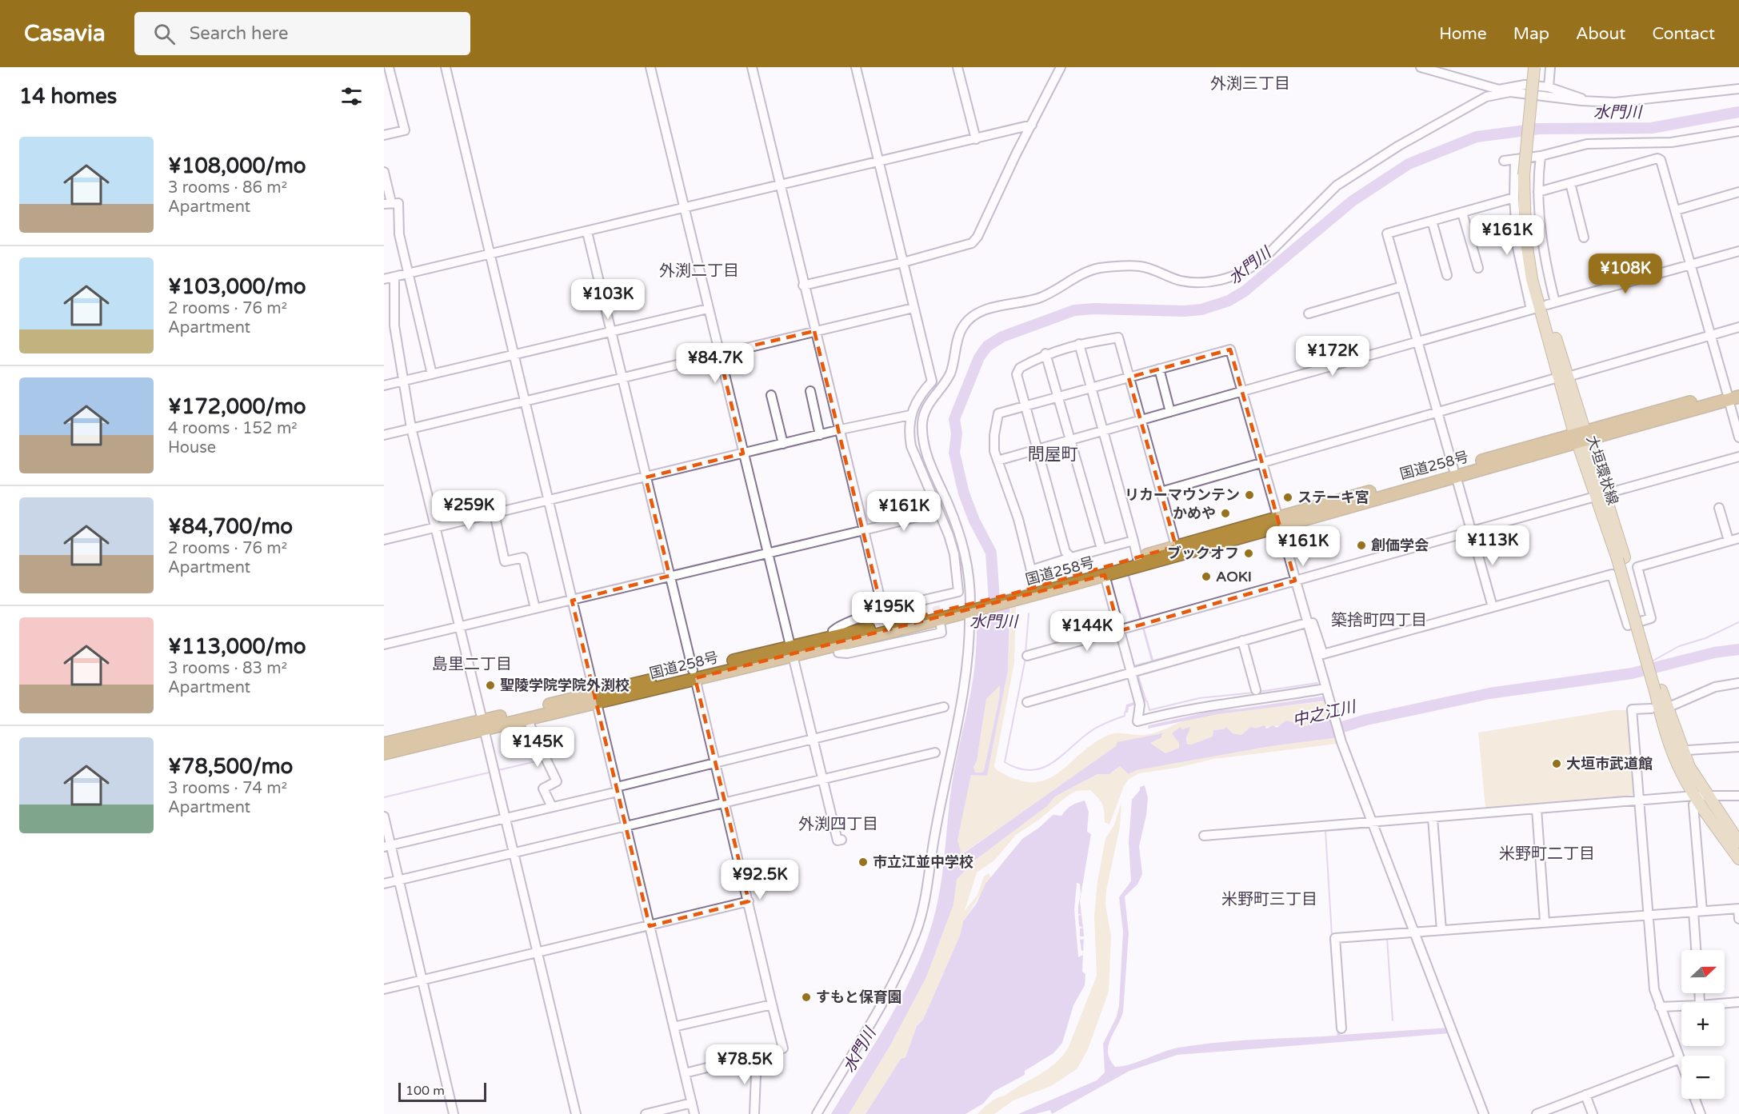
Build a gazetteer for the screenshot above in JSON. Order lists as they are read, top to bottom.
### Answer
{
  "streets": {
    "highway": ["国道258号"],
    "main road": ["大垣環状線"]
  },
  "crossings": [
    ["国道258号", "大垣環状線"]
  ],
  "districts": [
    "外渕三丁目",
    "外渕二丁目",
    "問屋町",
    "築捨町四丁目",
    "島里二丁目",
    "外渕四丁目",
    "米野町二丁目",
    "米野町三丁目"
  ],
  "water": ["水門川", "中之江川"],
  "places": [
    "リカーマウンテン",
    "ステーキ宮",
    "かめや",
    "創価学会",
    "ブックオフ",
    "AOKI",
    "聖陵学院学院外渕校",
    "大垣市武道館",
    "市立江並中学校",
    "すもと保育園"
  ],
  "scale_bar": "100 m",
  "north": "right",
  "page": {
    "header": "Casavia",
    "search": "Search here",
    "nav": [
      "Home",
      "Map",
      "About",
      "Contact"
    ],
    "heading": "14 homes",
    "list": [
      {
        "name": "¥108,000/mo",
        "note": "3 rooms · 86 m² · Apartment"
      },
      {
        "name": "¥103,000/mo",
        "note": "2 rooms · 76 m² · Apartment"
      },
      {
        "name": "¥172,000/mo",
        "note": "4 rooms · 152 m² · House"
      },
      {
        "name": "¥84,700/mo",
        "note": "2 rooms · 76 m² · Apartment"
      },
      {
        "name": "¥113,000/mo",
        "note": "3 rooms · 83 m² · Apartment"
      },
      {
        "name": "¥78,500/mo",
        "note": "3 rooms · 74 m² · Apartment"
      }
    ],
    "price": [
      "¥161K",
      "¥108K",
      "¥103K",
      "¥172K",
      "¥84.7K",
      "¥259K",
      "¥161K",
      "¥113K",
      "¥161K",
      "¥195K",
      "¥144K",
      "¥145K",
      "¥92.5K",
      "¥78.5K"
    ],
    "map_buttons": ["+", "−"],
    "scale": "100 m"
  }
}
